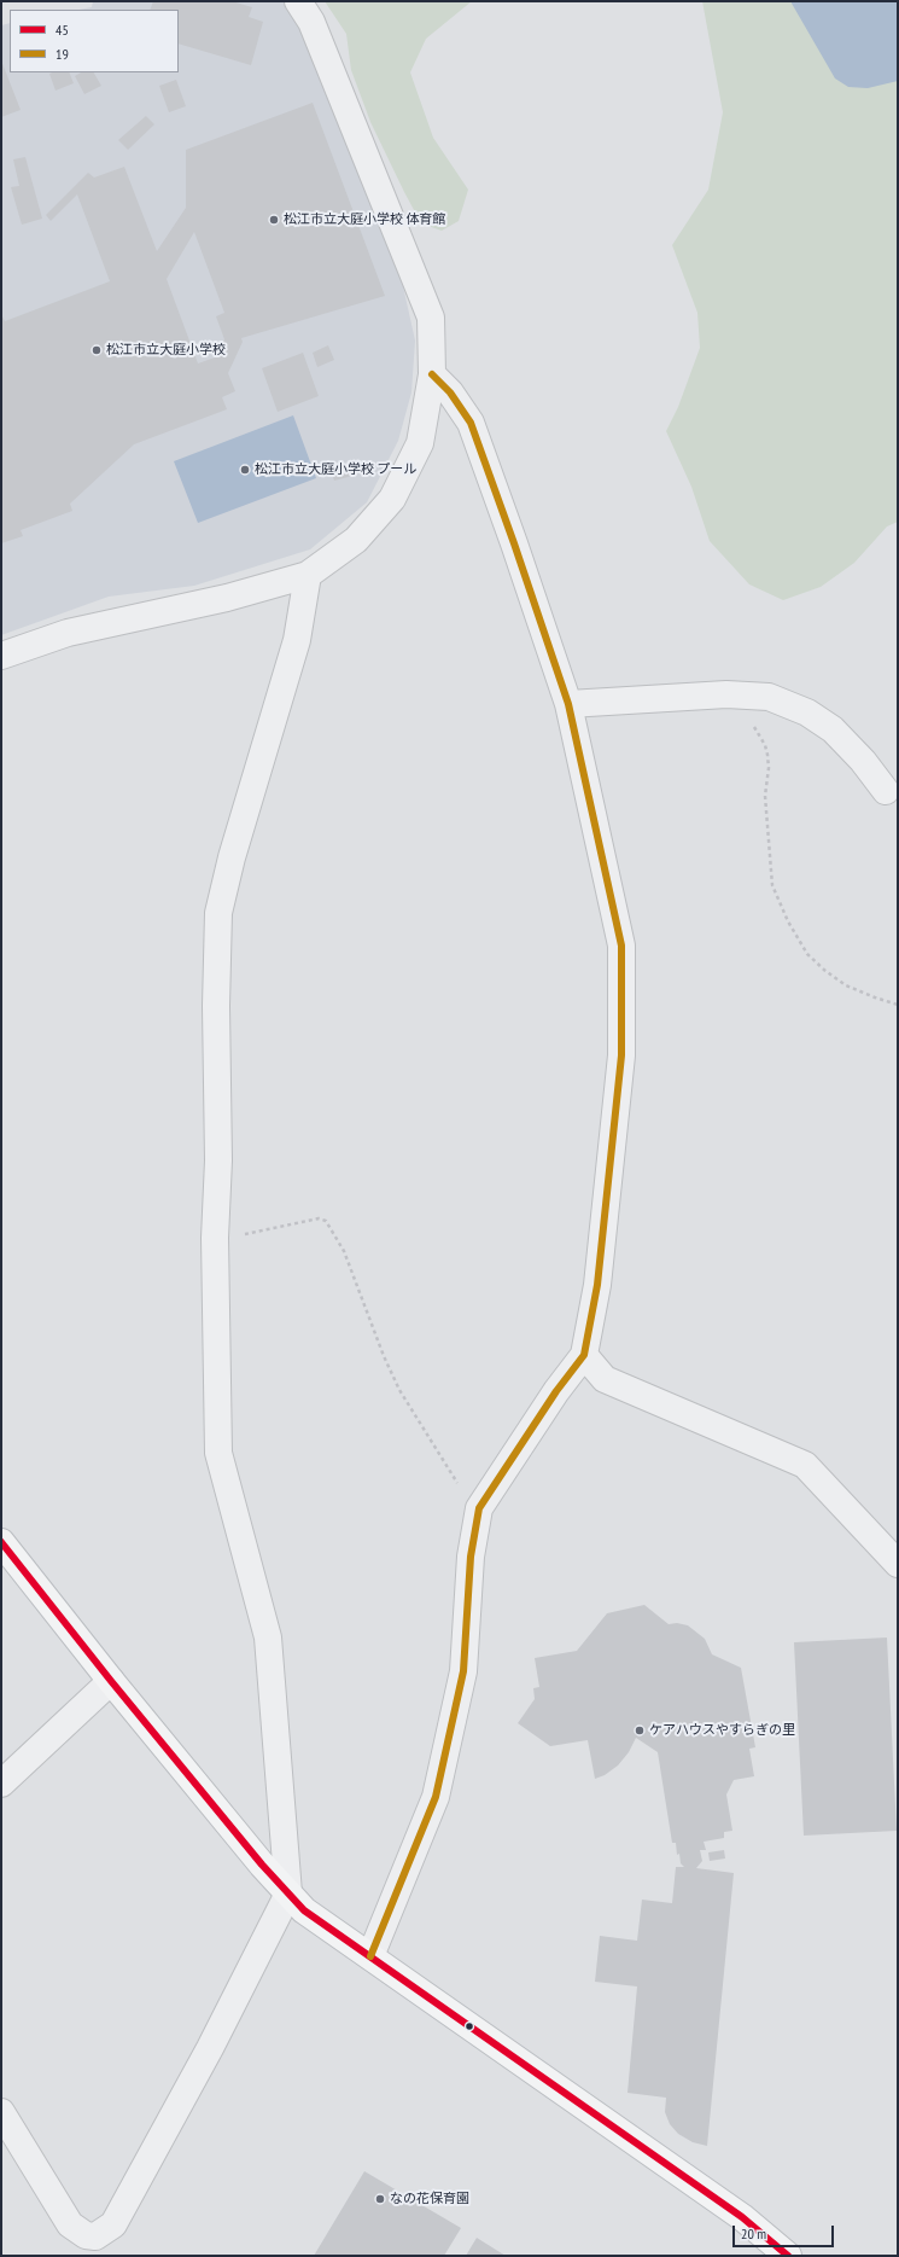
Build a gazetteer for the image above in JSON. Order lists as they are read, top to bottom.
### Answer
{
  "places": [
    "松江市立大庭小学校 体育館",
    "松江市立大庭小学校",
    "松江市立大庭小学校 プール",
    "ケアハウスやすらぎの里",
    "なの花保育園"
  ],
  "lines": ["transit line 19", "transit line 45"],
  "legend": ["45", "19"],
  "scale_bar": "20 m"
}
